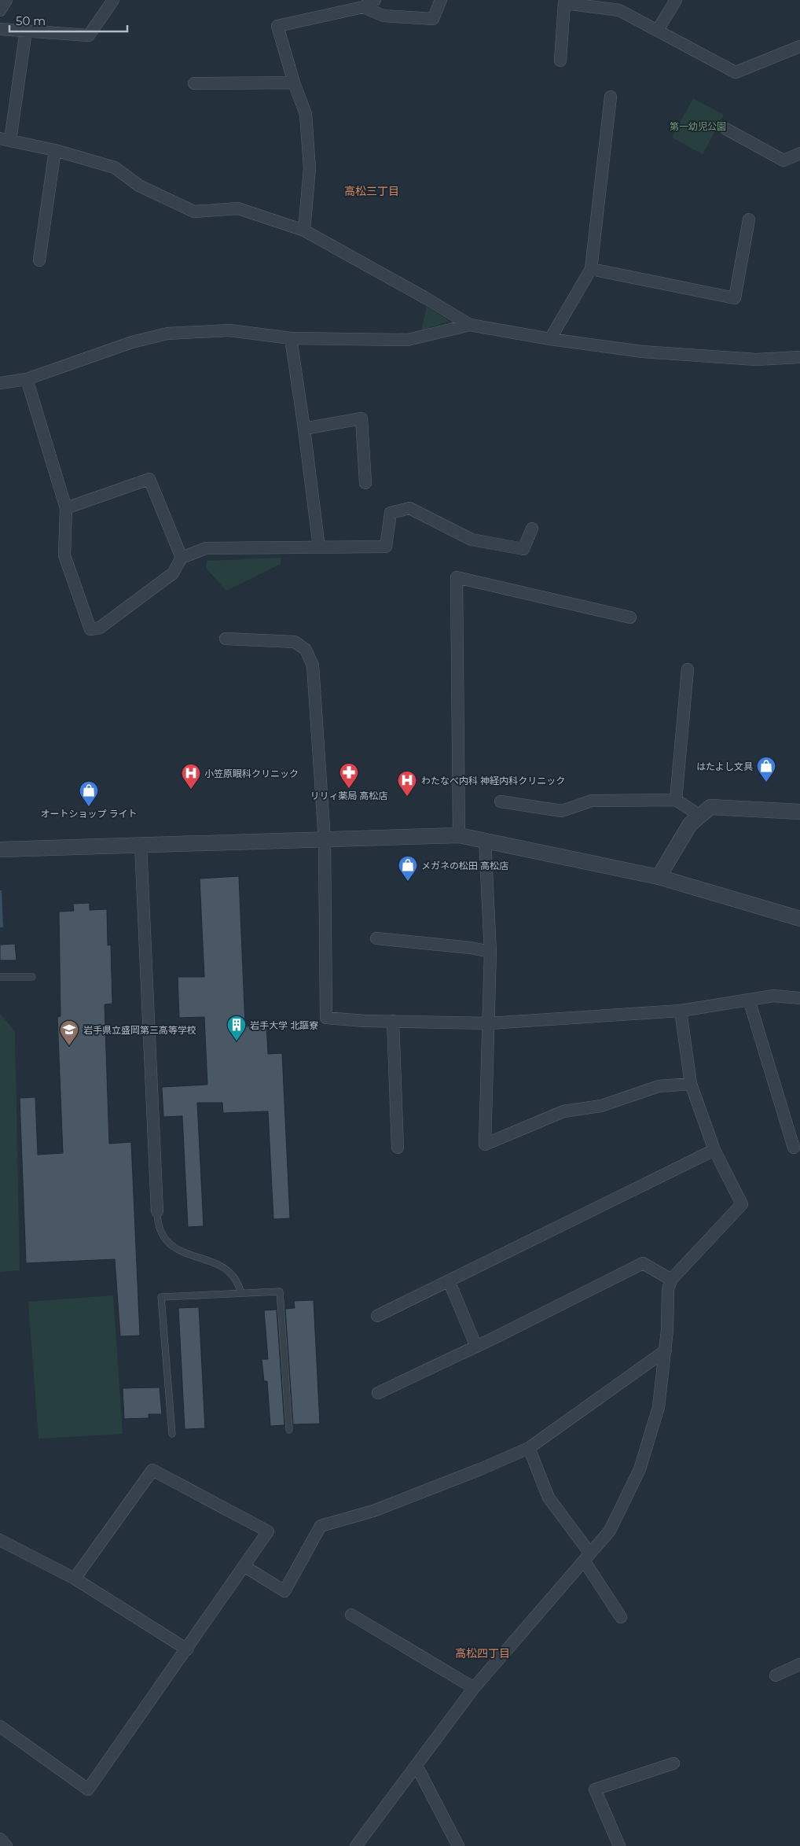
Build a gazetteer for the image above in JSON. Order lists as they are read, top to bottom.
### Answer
{
  "districts": ["高松三丁目", "高松四丁目"],
  "parks": ["第一幼児公園"],
  "places": {
    "shop": ["はたよし文具", "オートショップ ライト", "メガネの松田 高松店"],
    "pharmacy": ["リリィ薬局 高松店"],
    "hospital": ["小笠原眼科クリニック", "わたなべ内科 神経内科クリニック"],
    "building": ["岩手大学 北謳寮"],
    "school or university": ["岩手県立盛岡第三高等学校"]
  },
  "scale_bar": "50 m"
}
